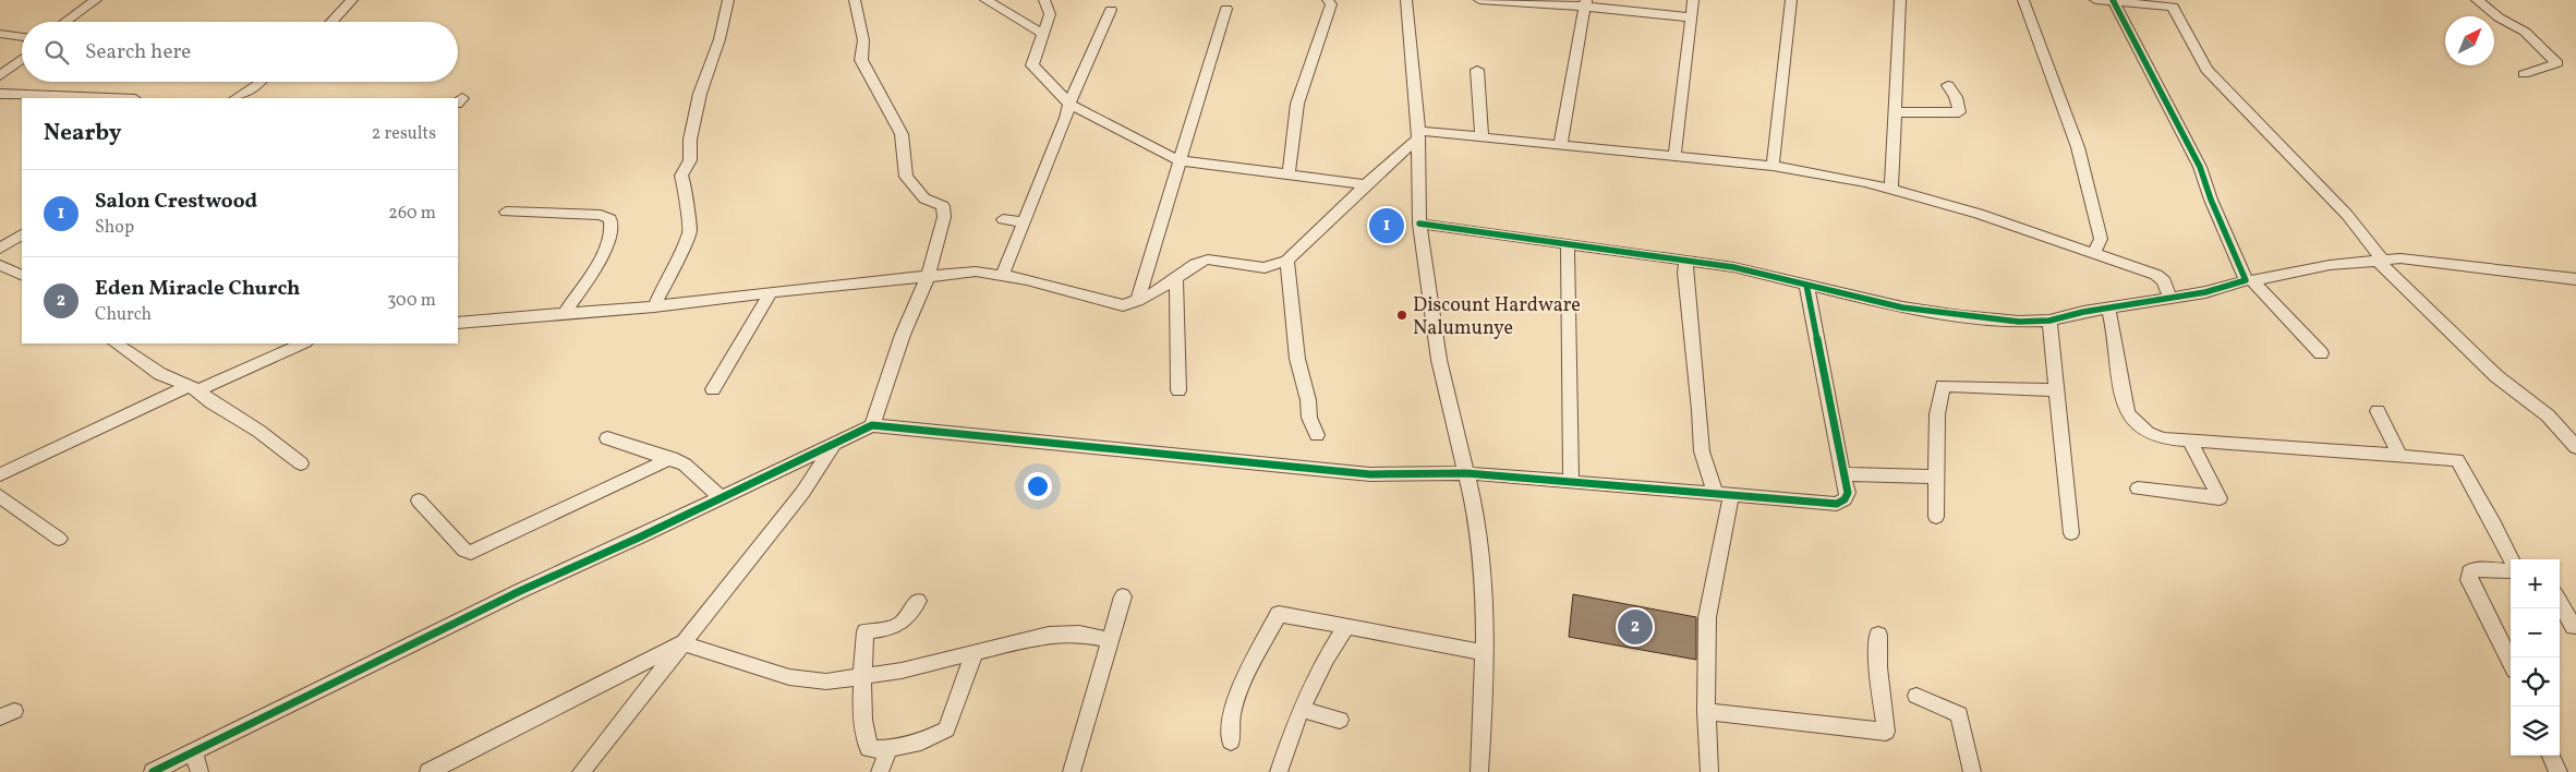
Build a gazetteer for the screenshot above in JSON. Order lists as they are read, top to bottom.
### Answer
{
  "places": ["Discount Hardware Nalumunye"],
  "north": "top right",
  "page": {
    "search": "Search here",
    "heading": ["Nearby", "2 results"],
    "list": [
      {
        "mark": "1",
        "name": "Salon Crestwood",
        "note": "Shop",
        "value": "260 m"
      },
      {
        "mark": "2",
        "name": "Eden Miracle Church",
        "note": "Church",
        "value": "300 m"
      }
    ],
    "pins": ["1", "2"],
    "map_buttons": ["+", "−"]
  }
}
